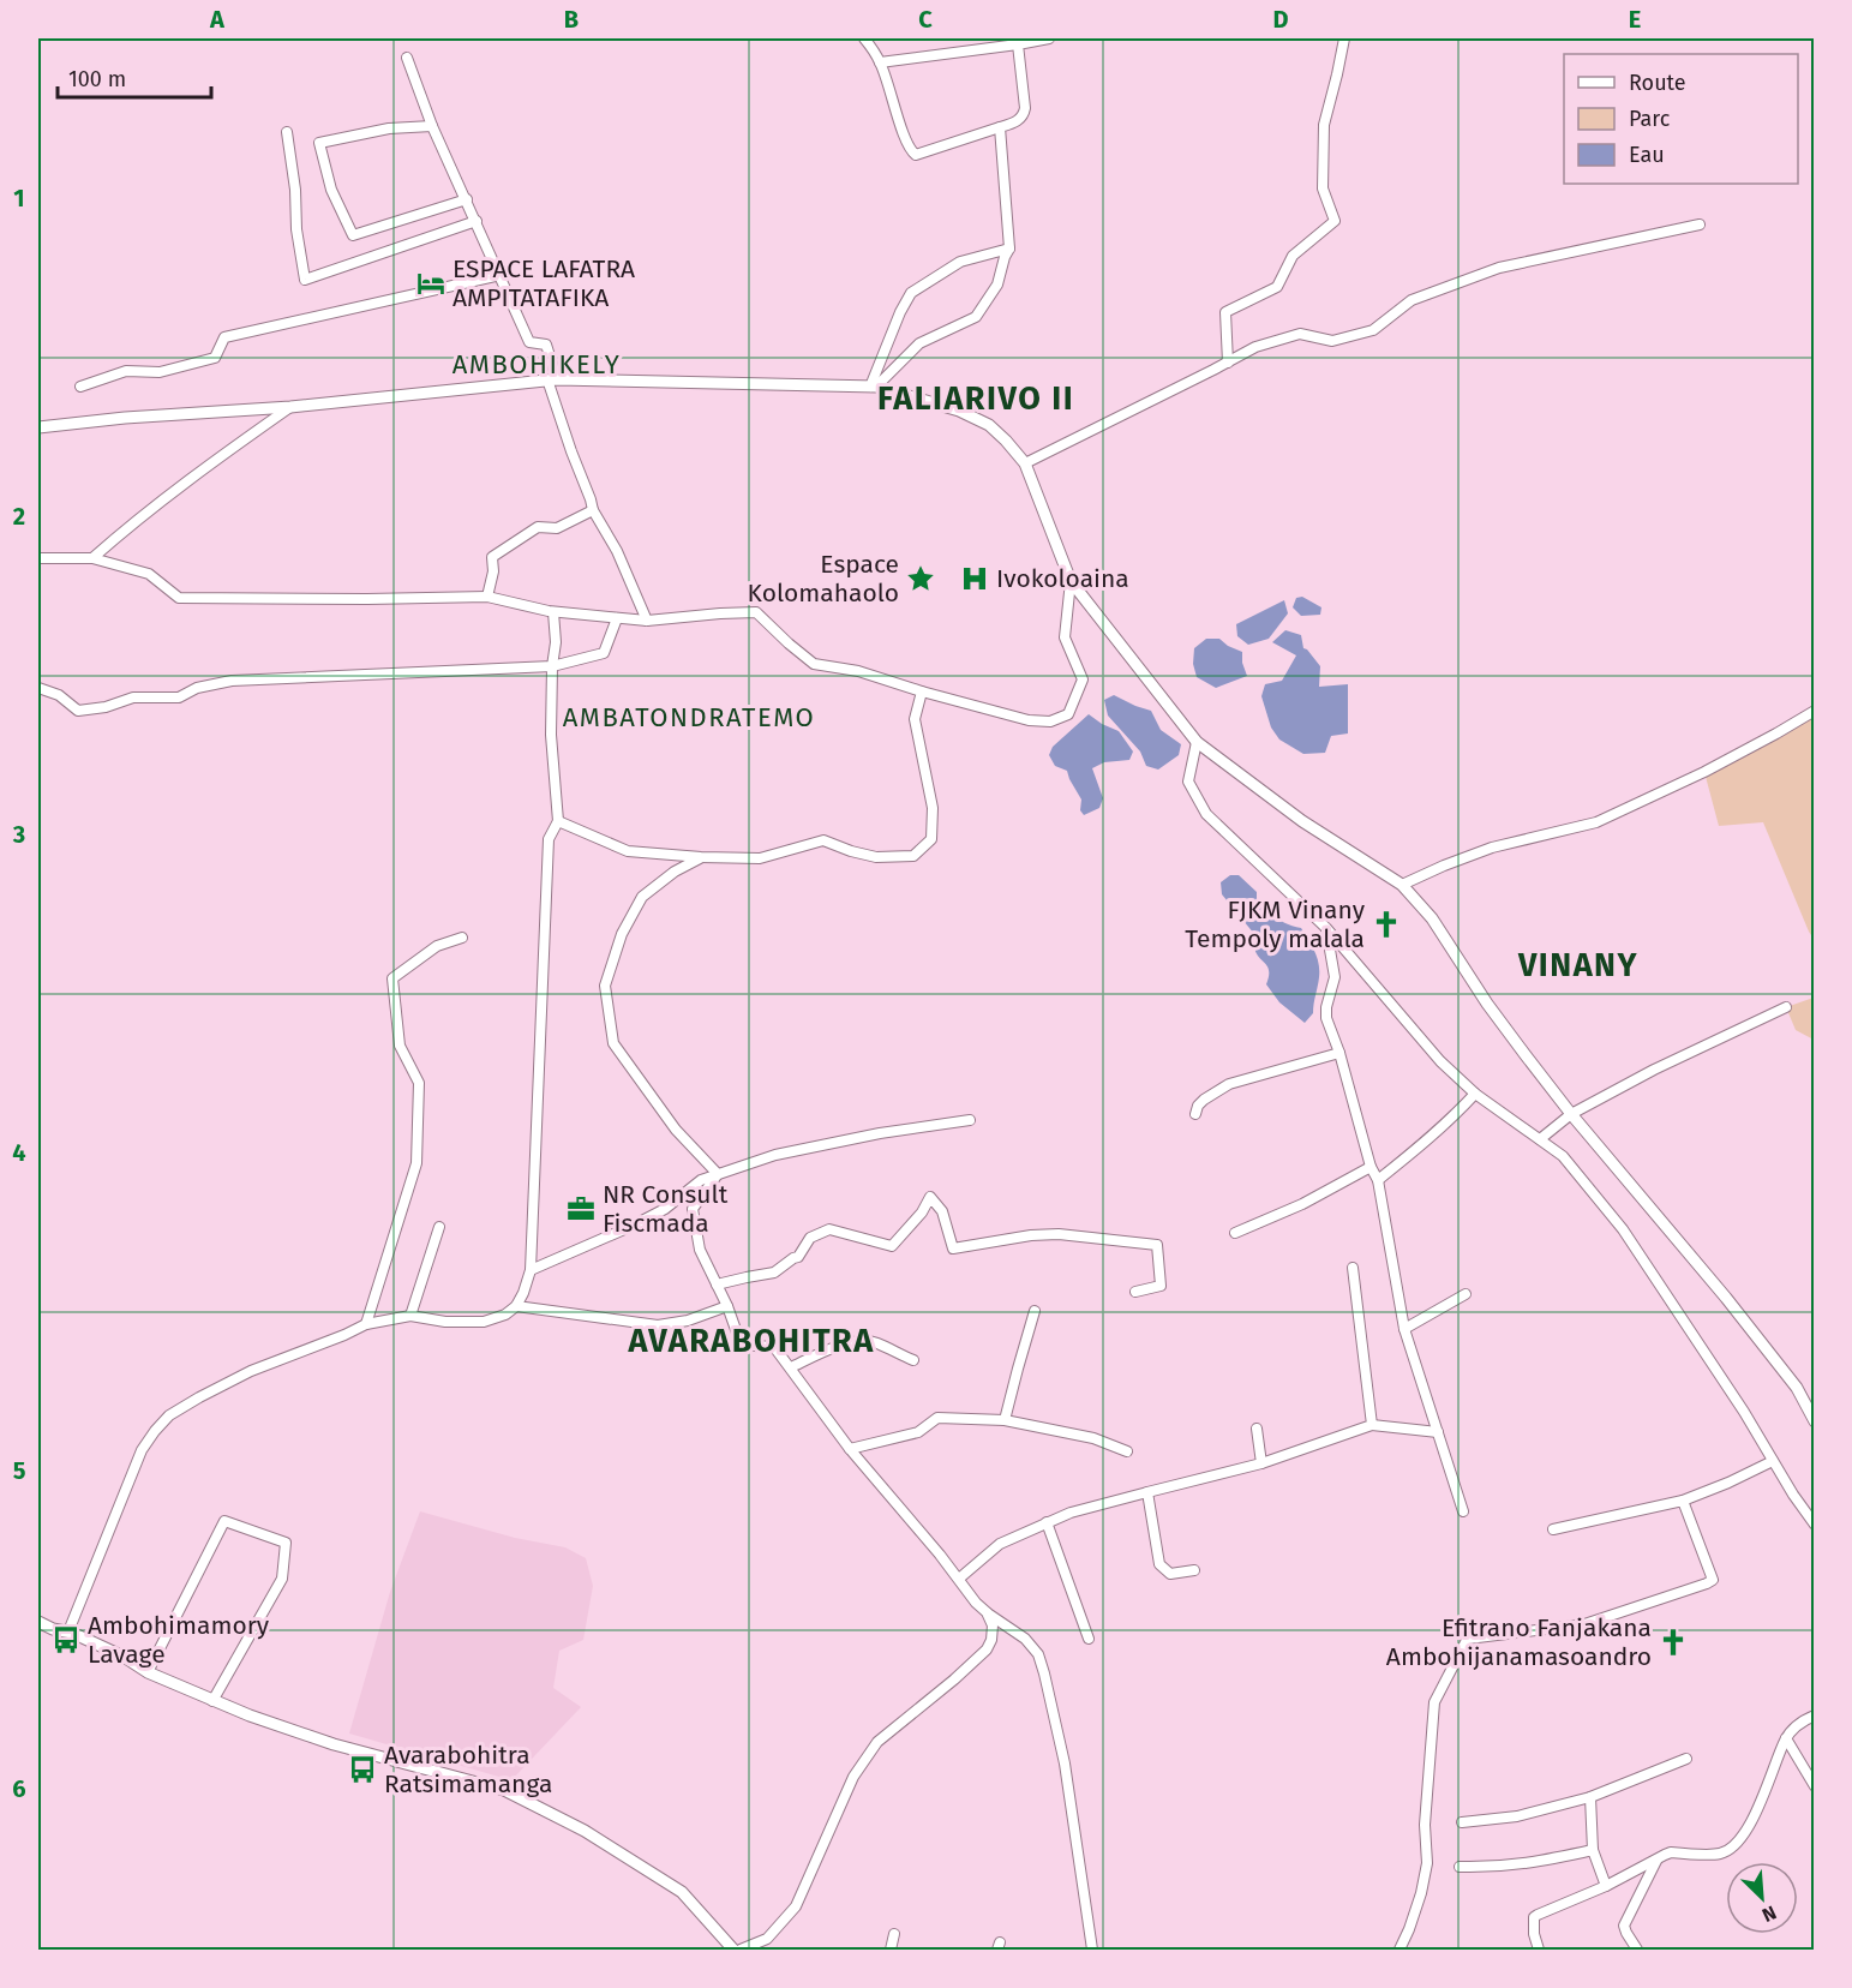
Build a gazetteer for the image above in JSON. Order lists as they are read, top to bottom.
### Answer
{
  "districts": [
    "AMBOHIKELY",
    "FALIARIVO II",
    "AMBATONDRATEMO",
    "VINANY",
    "AVARABOHITRA"
  ],
  "places": {
    "hotel": ["ESPACE LAFATRA AMPITATAFIKA"],
    "place": ["Espace Kolomahaolo"],
    "hospital": ["Ivokoloaina"],
    "church": ["FJKM Vinany Tempoly malala", "Efitrano Fanjakana Ambohijanamasoandro"],
    "office": ["NR Consult Fiscmada"],
    "bus stop": ["Ambohimamory Lavage", "Avarabohitra Ratsimamanga"]
  },
  "legend": ["Route", "Parc", "Eau"],
  "scale_bar": "100 m",
  "north": "bottom right",
  "grid": {
    "columns": [
      "A",
      "B",
      "C",
      "D",
      "E"
    ],
    "rows": [
      "1",
      "2",
      "3",
      "4",
      "5",
      "6"
    ]
  }
}
